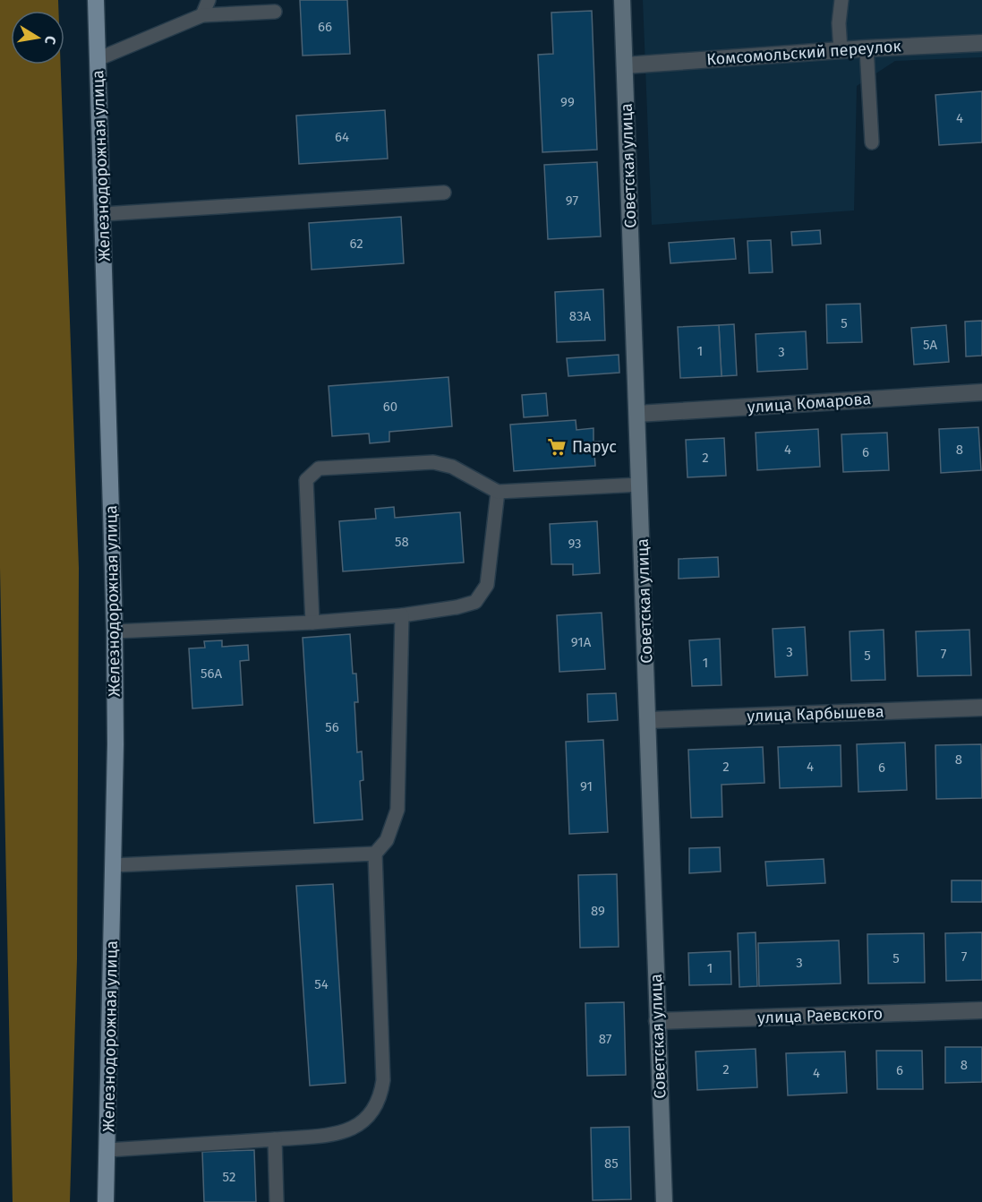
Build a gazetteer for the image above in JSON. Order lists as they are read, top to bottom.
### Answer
{
  "streets": {
    "main road": ["Железнодорожная улица"],
    "street": [
      "Комсомольский переулок",
      "Советская улица",
      "улица Комарова",
      "улица Карбышева",
      "улица Раевского"
    ]
  },
  "crossings": [
    ["Комсомольский переулок", "Советская улица"],
    ["Советская улица", "улица Комарова"],
    ["Советская улица", "улица Карбышева"],
    ["Советская улица", "улица Раевского"]
  ],
  "places": {
    "supermarket": ["Парус"]
  },
  "house_numbers": [
    "66",
    "99",
    "4",
    "64",
    "97",
    "62",
    "83А",
    "5",
    "5А",
    "1",
    "3",
    "60",
    "4",
    "8",
    "6",
    "2",
    "58",
    "93",
    "91А",
    "3",
    "7",
    "5",
    "1",
    "56А",
    "56",
    "8",
    "2",
    "4",
    "6",
    "91",
    "89",
    "7",
    "5",
    "3",
    "1",
    "54",
    "87",
    "8",
    "2",
    "6",
    "4",
    "85",
    "52"
  ],
  "north": "right"
}
